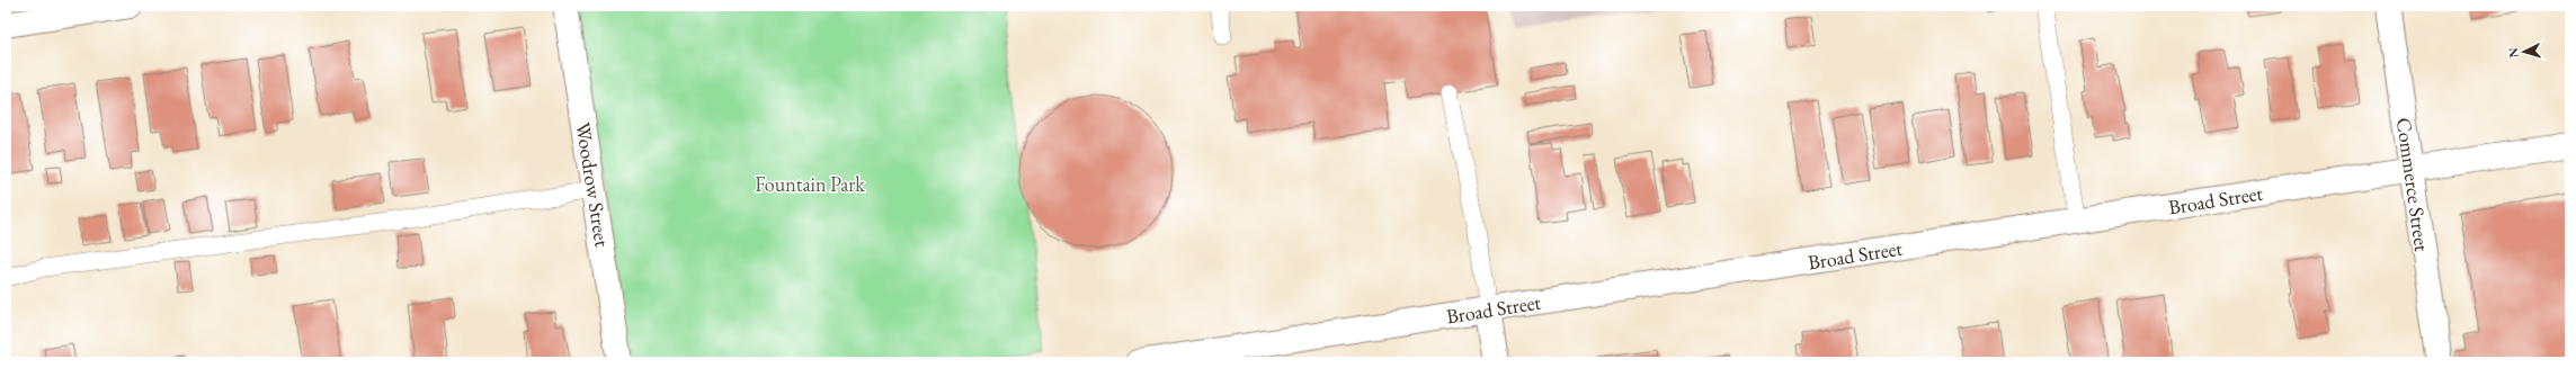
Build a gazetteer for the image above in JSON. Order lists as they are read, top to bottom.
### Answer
{
  "streets": {
    "street": ["Woodrow Street", "Commerce Street", "Broad Street"]
  },
  "crossings": [
    ["Commerce Street", "Broad Street"]
  ],
  "parks": ["Fountain Park"],
  "north": "left"
}
